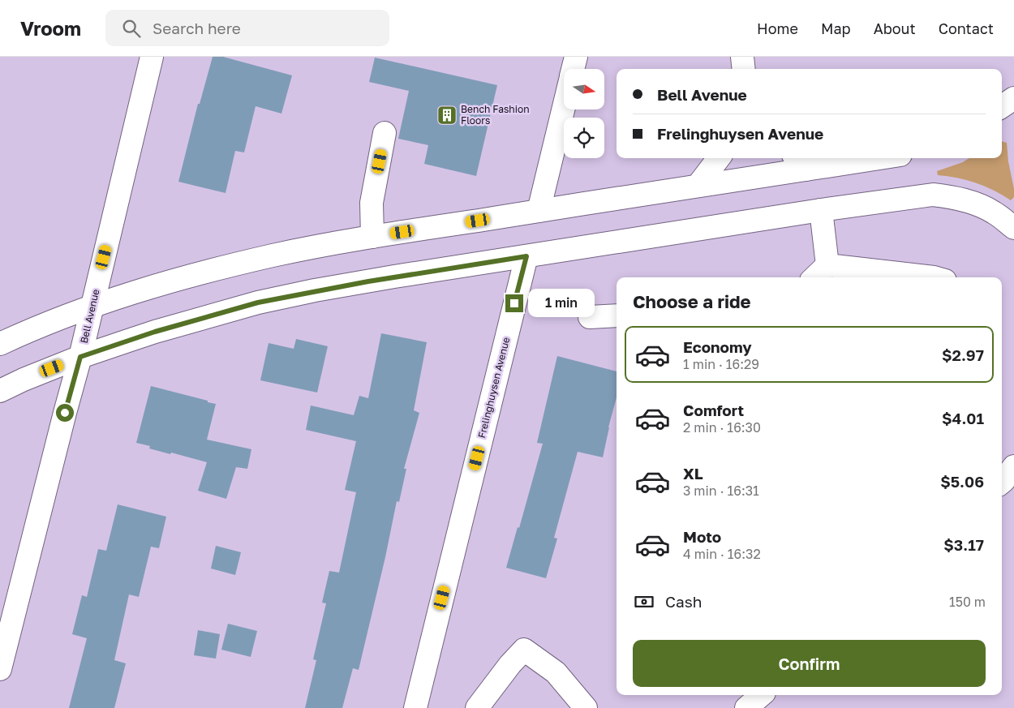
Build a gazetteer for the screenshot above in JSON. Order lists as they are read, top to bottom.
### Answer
{
  "streets": {
    "main road": ["Bell Avenue", "Frelinghuysen Avenue"]
  },
  "places": {
    "building": ["Bench Fashion Floors"]
  },
  "north": "right",
  "page": {
    "header": "Vroom",
    "search": "Search here",
    "nav": [
      "Home",
      "Map",
      "About",
      "Contact"
    ],
    "banner": ["Bell Avenue", "Frelinghuysen Avenue"],
    "heading": "Choose a ride",
    "bubble": "1 min",
    "list": [
      {
        "name": "Economy",
        "note": "1 min · 16:29",
        "value": "$2.97"
      },
      {
        "name": "Comfort",
        "note": "2 min · 16:30",
        "value": "$4.01"
      },
      {
        "name": "XL",
        "note": "3 min · 16:31",
        "value": "$5.06"
      },
      {
        "name": "Moto",
        "note": "4 min · 16:32",
        "value": "$3.17"
      }
    ],
    "pay": ["Cash", "150 m"],
    "buttons": "Confirm"
  }
}
